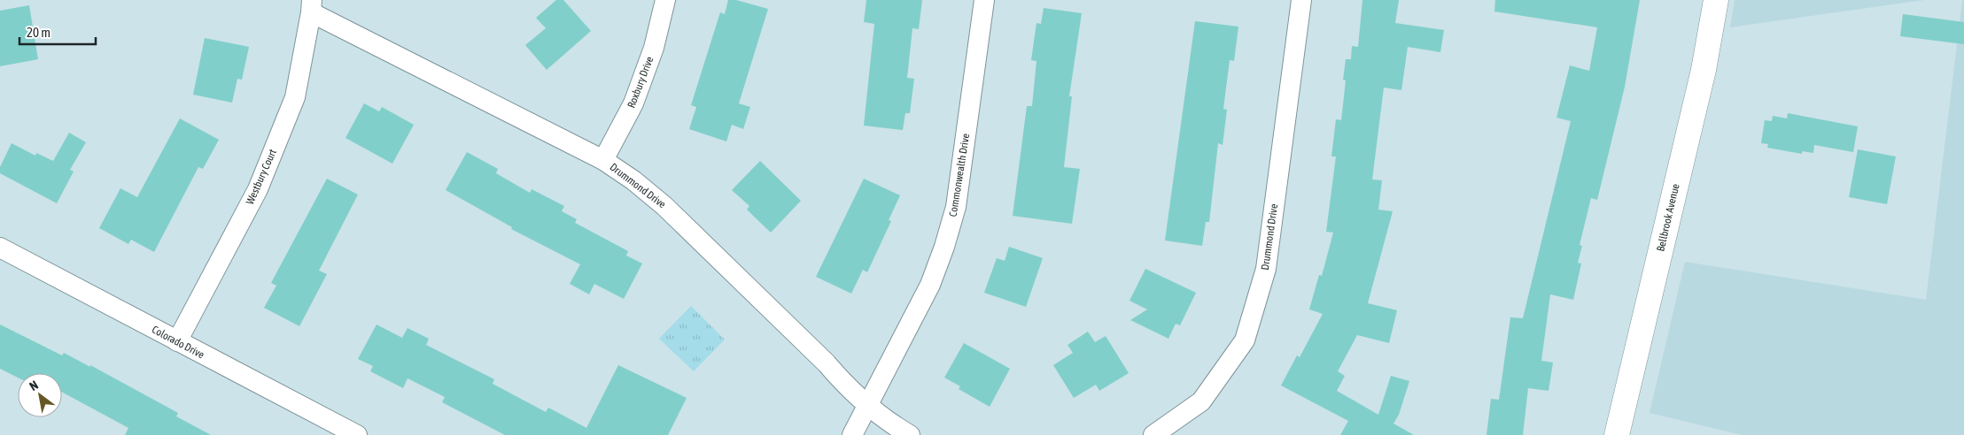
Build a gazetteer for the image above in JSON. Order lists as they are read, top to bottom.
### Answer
{
  "streets": {
    "street": [
      "Roxbury Drive",
      "Commonwealth Drive",
      "Westbury Court",
      "Drummond Drive",
      "Bellbrook Avenue",
      "Colorado Drive"
    ]
  },
  "crossings": [
    ["Roxbury Drive", "Drummond Drive"],
    ["Commonwealth Drive", "Drummond Drive"],
    ["Westbury Court", "Drummond Drive"],
    ["Westbury Court", "Colorado Drive"]
  ],
  "scale_bar": "20 m",
  "north": "top left"
}
